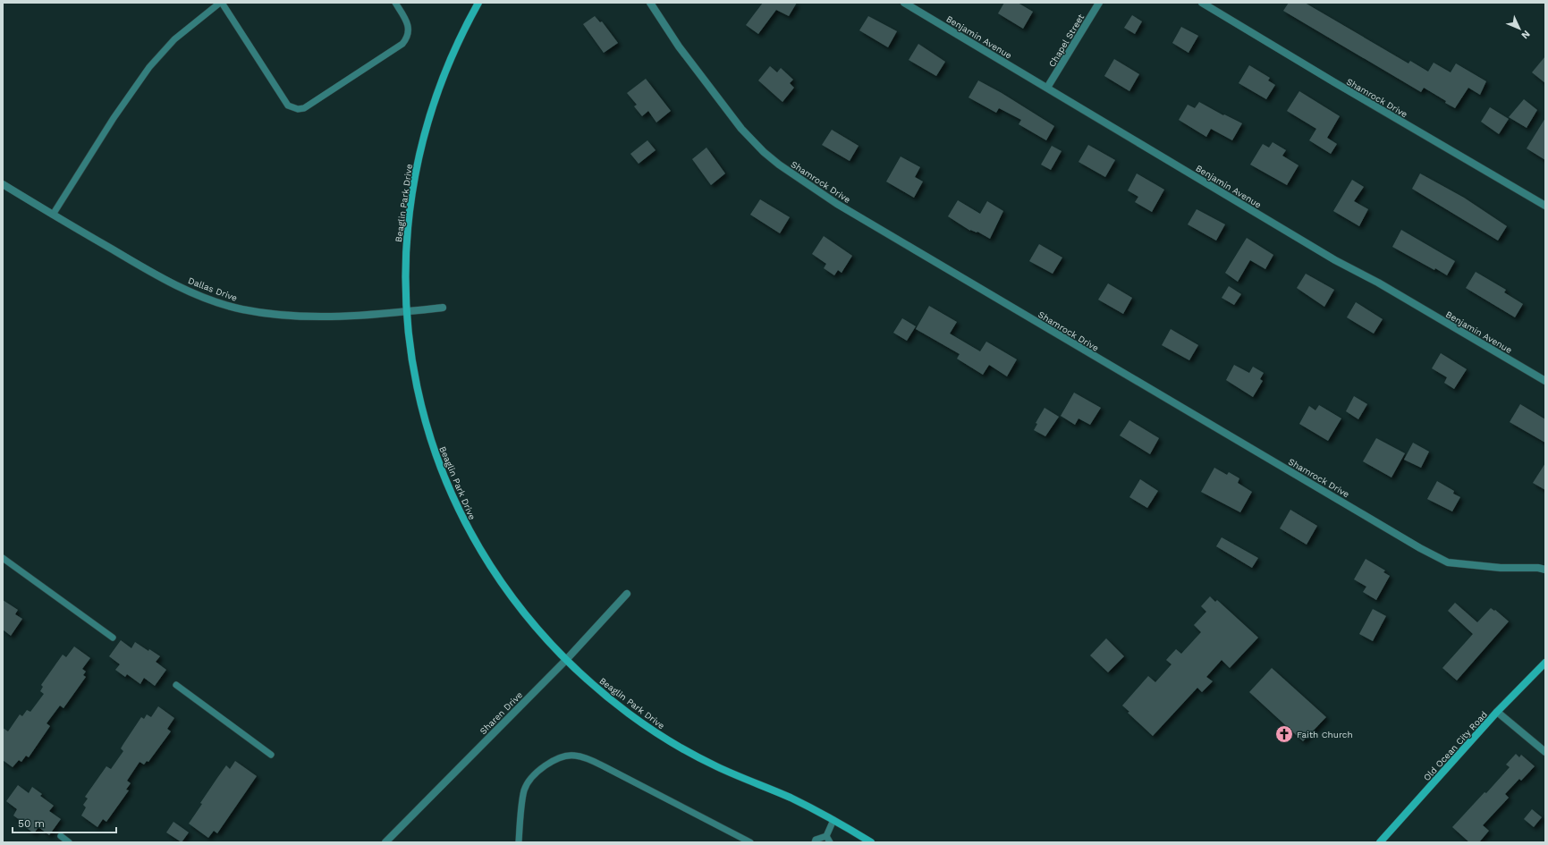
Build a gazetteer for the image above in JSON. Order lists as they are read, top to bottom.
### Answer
{
  "streets": {
    "main road": ["Beaglin Park Drive", "Old Ocean City Road"],
    "street": [
      "Benjamin Avenue",
      "Chapel Street",
      "Shamrock Drive",
      "Dallas Drive",
      "Sharen Drive"
    ]
  },
  "crossings": [
    ["Benjamin Avenue", "Chapel Street"],
    ["Beaglin Park Drive", "Dallas Drive"],
    ["Beaglin Park Drive", "Sharen Drive"]
  ],
  "places": {
    "church": ["Faith Church"]
  },
  "scale_bar": "50 m",
  "north": "bottom right"
}
